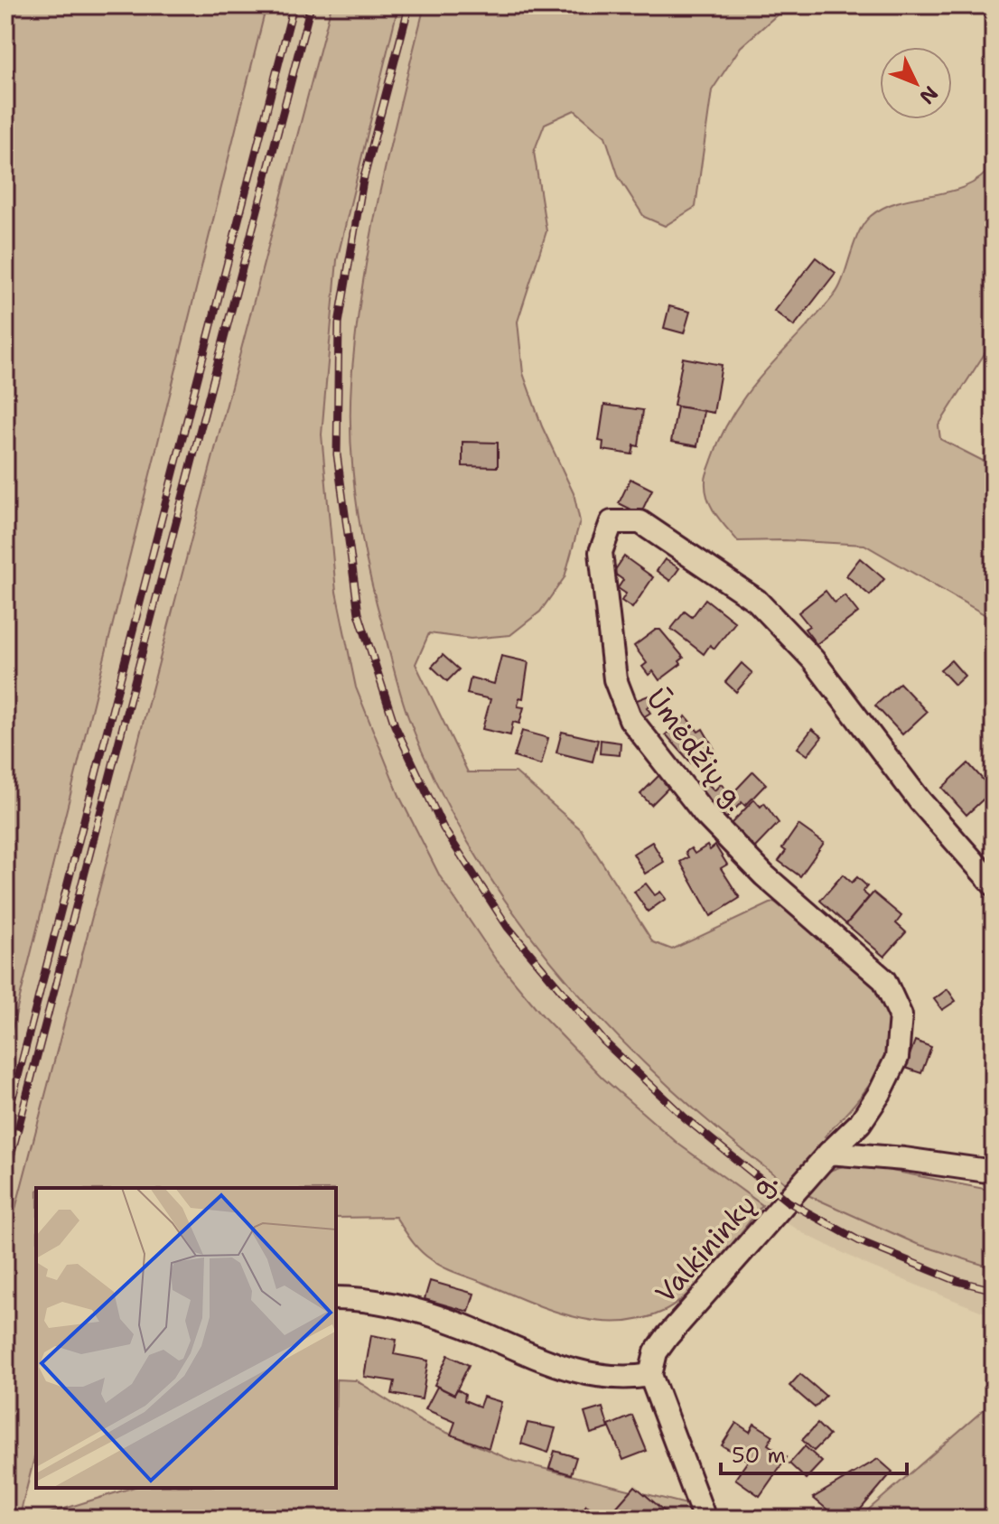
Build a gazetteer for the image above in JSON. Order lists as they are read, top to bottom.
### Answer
{
  "streets": {
    "street": ["Ūmėdžių g.", "Valkininkų g."]
  },
  "crossings": [
    ["Ūmėdžių g.", "Valkininkų g."]
  ],
  "scale_bar": "50 m",
  "north": "bottom right"
}
